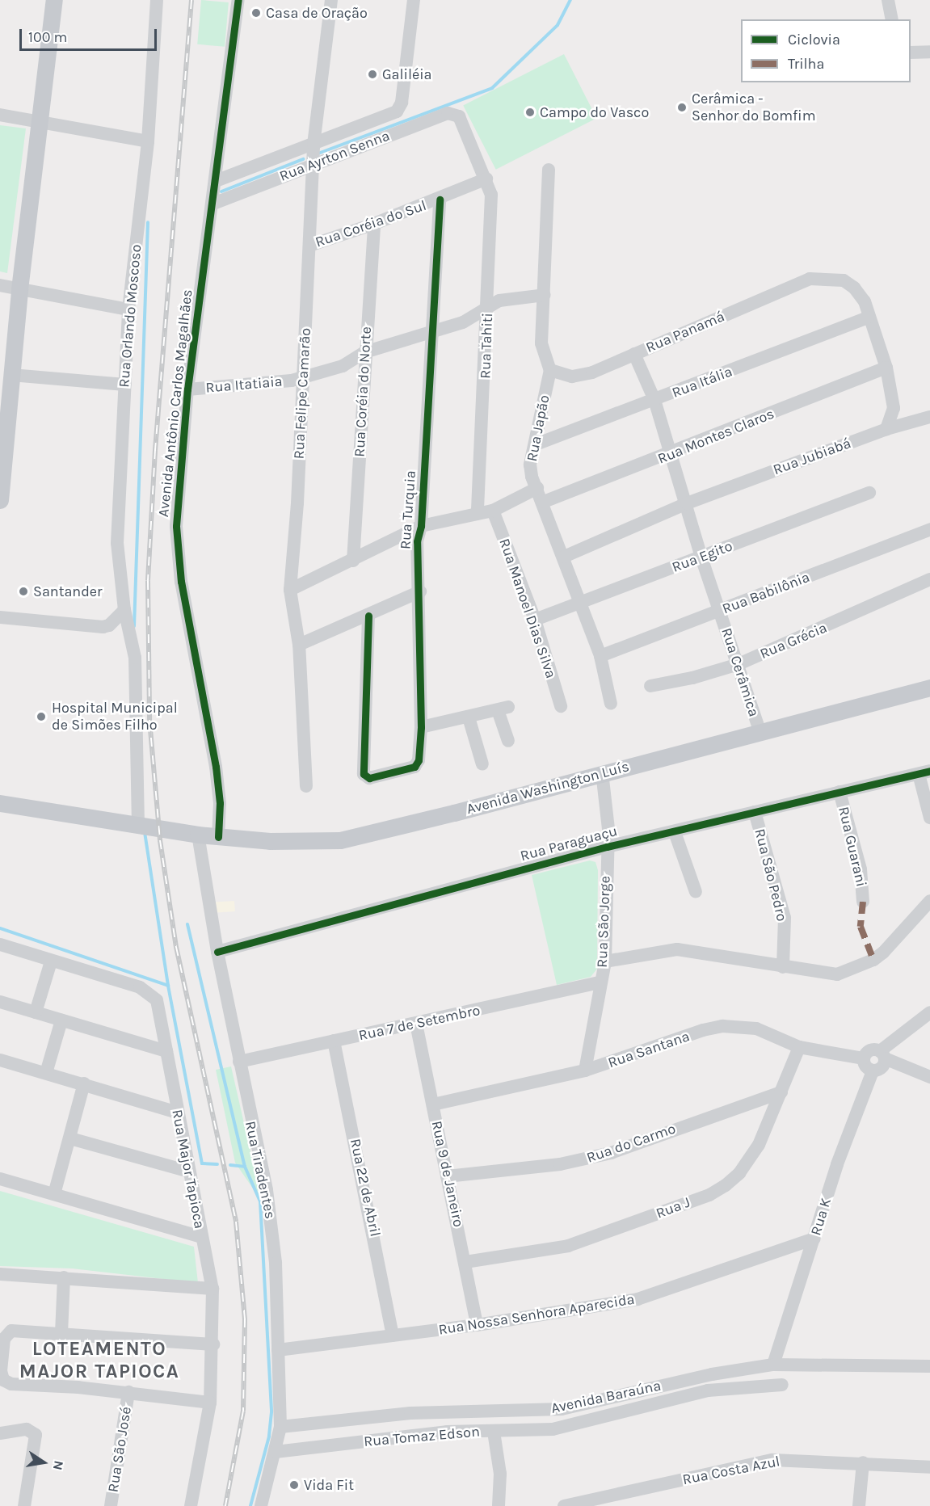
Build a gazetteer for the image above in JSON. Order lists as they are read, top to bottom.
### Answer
{
  "streets": {
    "main road": ["Avenida Washington Luís"],
    "street": [
      "Rua Ayrton Senna",
      "Rua Coréia do Sul",
      "Rua Orlando Moscoso",
      "Rua Panamá",
      "Rua Tahiti",
      "Rua Itália",
      "Rua Itatiaia",
      "Rua Coréia do Norte",
      "Rua Felipe Camarão",
      "Avenida Antônio Carlos Magalhães",
      "Rua Japão",
      "Rua Montes Claros",
      "Rua Jubiabá",
      "Rua Turquia",
      "Rua Egito",
      "Rua Babilônia",
      "Rua Manoel Dias Silva",
      "Rua Grécia",
      "Rua Cerâmica",
      "Rua Paraguaçu",
      "Rua Guarani",
      "Rua São Pedro",
      "Rua São Jorge",
      "Rua 7 de Setembro",
      "Rua Santana",
      "Rua do Carmo",
      "Rua Major Tapioca",
      "Rua Tiradentes",
      "Rua 9 de Janeiro",
      "Rua 22 de Abril",
      "Rua J",
      "Rua K",
      "Rua Nossa Senhora Aparecida",
      "Avenida Baraúna",
      "Rua Tomaz Edson",
      "Rua São José",
      "Rua Costa Azul"
    ]
  },
  "crossings": [
    ["Rua Ayrton Senna", "Rua Tahiti"],
    ["Rua Ayrton Senna", "Rua Felipe Camarão"],
    ["Rua Ayrton Senna", "Avenida Antônio Carlos Magalhães"],
    ["Rua Coréia do Sul", "Rua Tahiti"],
    ["Rua Coréia do Sul", "Rua Coréia do Norte"],
    ["Rua Coréia do Sul", "Rua Felipe Camarão"],
    ["Rua Coréia do Sul", "Rua Turquia"],
    ["Rua Orlando Moscoso", "Avenida Washington Luís"],
    ["Rua Panamá", "Rua Itália"],
    ["Rua Panamá", "Rua Japão"],
    ["Rua Panamá", "Rua Cerâmica"],
    ["Rua Tahiti", "Rua Itatiaia"],
    ["Rua Itália", "Rua Japão"],
    ["Rua Itália", "Rua Cerâmica"],
    ["Rua Itatiaia", "Rua Coréia do Norte"],
    ["Rua Itatiaia", "Rua Felipe Camarão"],
    ["Rua Itatiaia", "Avenida Antônio Carlos Magalhães"],
    ["Rua Itatiaia", "Rua Japão"],
    ["Rua Itatiaia", "Rua Turquia"],
    ["Avenida Antônio Carlos Magalhães", "Avenida Washington Luís"],
    ["Rua Japão", "Rua Montes Claros"],
    ["Rua Japão", "Rua Jubiabá"],
    ["Rua Japão", "Rua Egito"],
    ["Rua Japão", "Rua Babilônia"],
    ["Rua Montes Claros", "Rua Cerâmica"],
    ["Rua Jubiabá", "Rua Cerâmica"],
    ["Rua Egito", "Rua Manoel Dias Silva"],
    ["Rua Egito", "Rua Cerâmica"],
    ["Rua Babilônia", "Rua Cerâmica"],
    ["Rua Grécia", "Rua Cerâmica"],
    ["Rua Cerâmica", "Avenida Washington Luís"],
    ["Avenida Washington Luís", "Rua São Jorge"],
    ["Avenida Washington Luís", "Rua Tiradentes"],
    ["Rua Paraguaçu", "Rua Guarani"],
    ["Rua Paraguaçu", "Rua São Pedro"],
    ["Rua Paraguaçu", "Rua São Jorge"],
    ["Rua Paraguaçu", "Rua Tiradentes"],
    ["Rua São Jorge", "Rua 7 de Setembro"],
    ["Rua São Jorge", "Rua Santana"],
    ["Rua 7 de Setembro", "Rua Tiradentes"],
    ["Rua 7 de Setembro", "Rua 9 de Janeiro"],
    ["Rua 7 de Setembro", "Rua 22 de Abril"],
    ["Rua Santana", "Rua 9 de Janeiro"],
    ["Rua Santana", "Rua J"],
    ["Rua Santana", "Rua K"],
    ["Rua do Carmo", "Rua 9 de Janeiro"],
    ["Rua do Carmo", "Rua J"],
    ["Rua Tiradentes", "Rua Nossa Senhora Aparecida"],
    ["Rua Tiradentes", "Avenida Baraúna"],
    ["Rua Tiradentes", "Rua Tomaz Edson"],
    ["Rua 9 de Janeiro", "Rua J"],
    ["Rua 9 de Janeiro", "Rua Nossa Senhora Aparecida"],
    ["Rua 22 de Abril", "Rua Nossa Senhora Aparecida"],
    ["Rua K", "Rua Nossa Senhora Aparecida"],
    ["Rua K", "Avenida Baraúna"]
  ],
  "districts": ["LOTEAMENTO MAJOR TAPIOCA"],
  "places": [
    "Casa de Oração",
    "Galiléia",
    "Cerâmica - Senhor do Bomfim",
    "Campo do Vasco",
    "Santander",
    "Hospital Municipal de Simões Filho",
    "Vida Fit"
  ],
  "legend": ["Ciclovia", "Trilha"],
  "scale_bar": "100 m",
  "north": "right"
}
